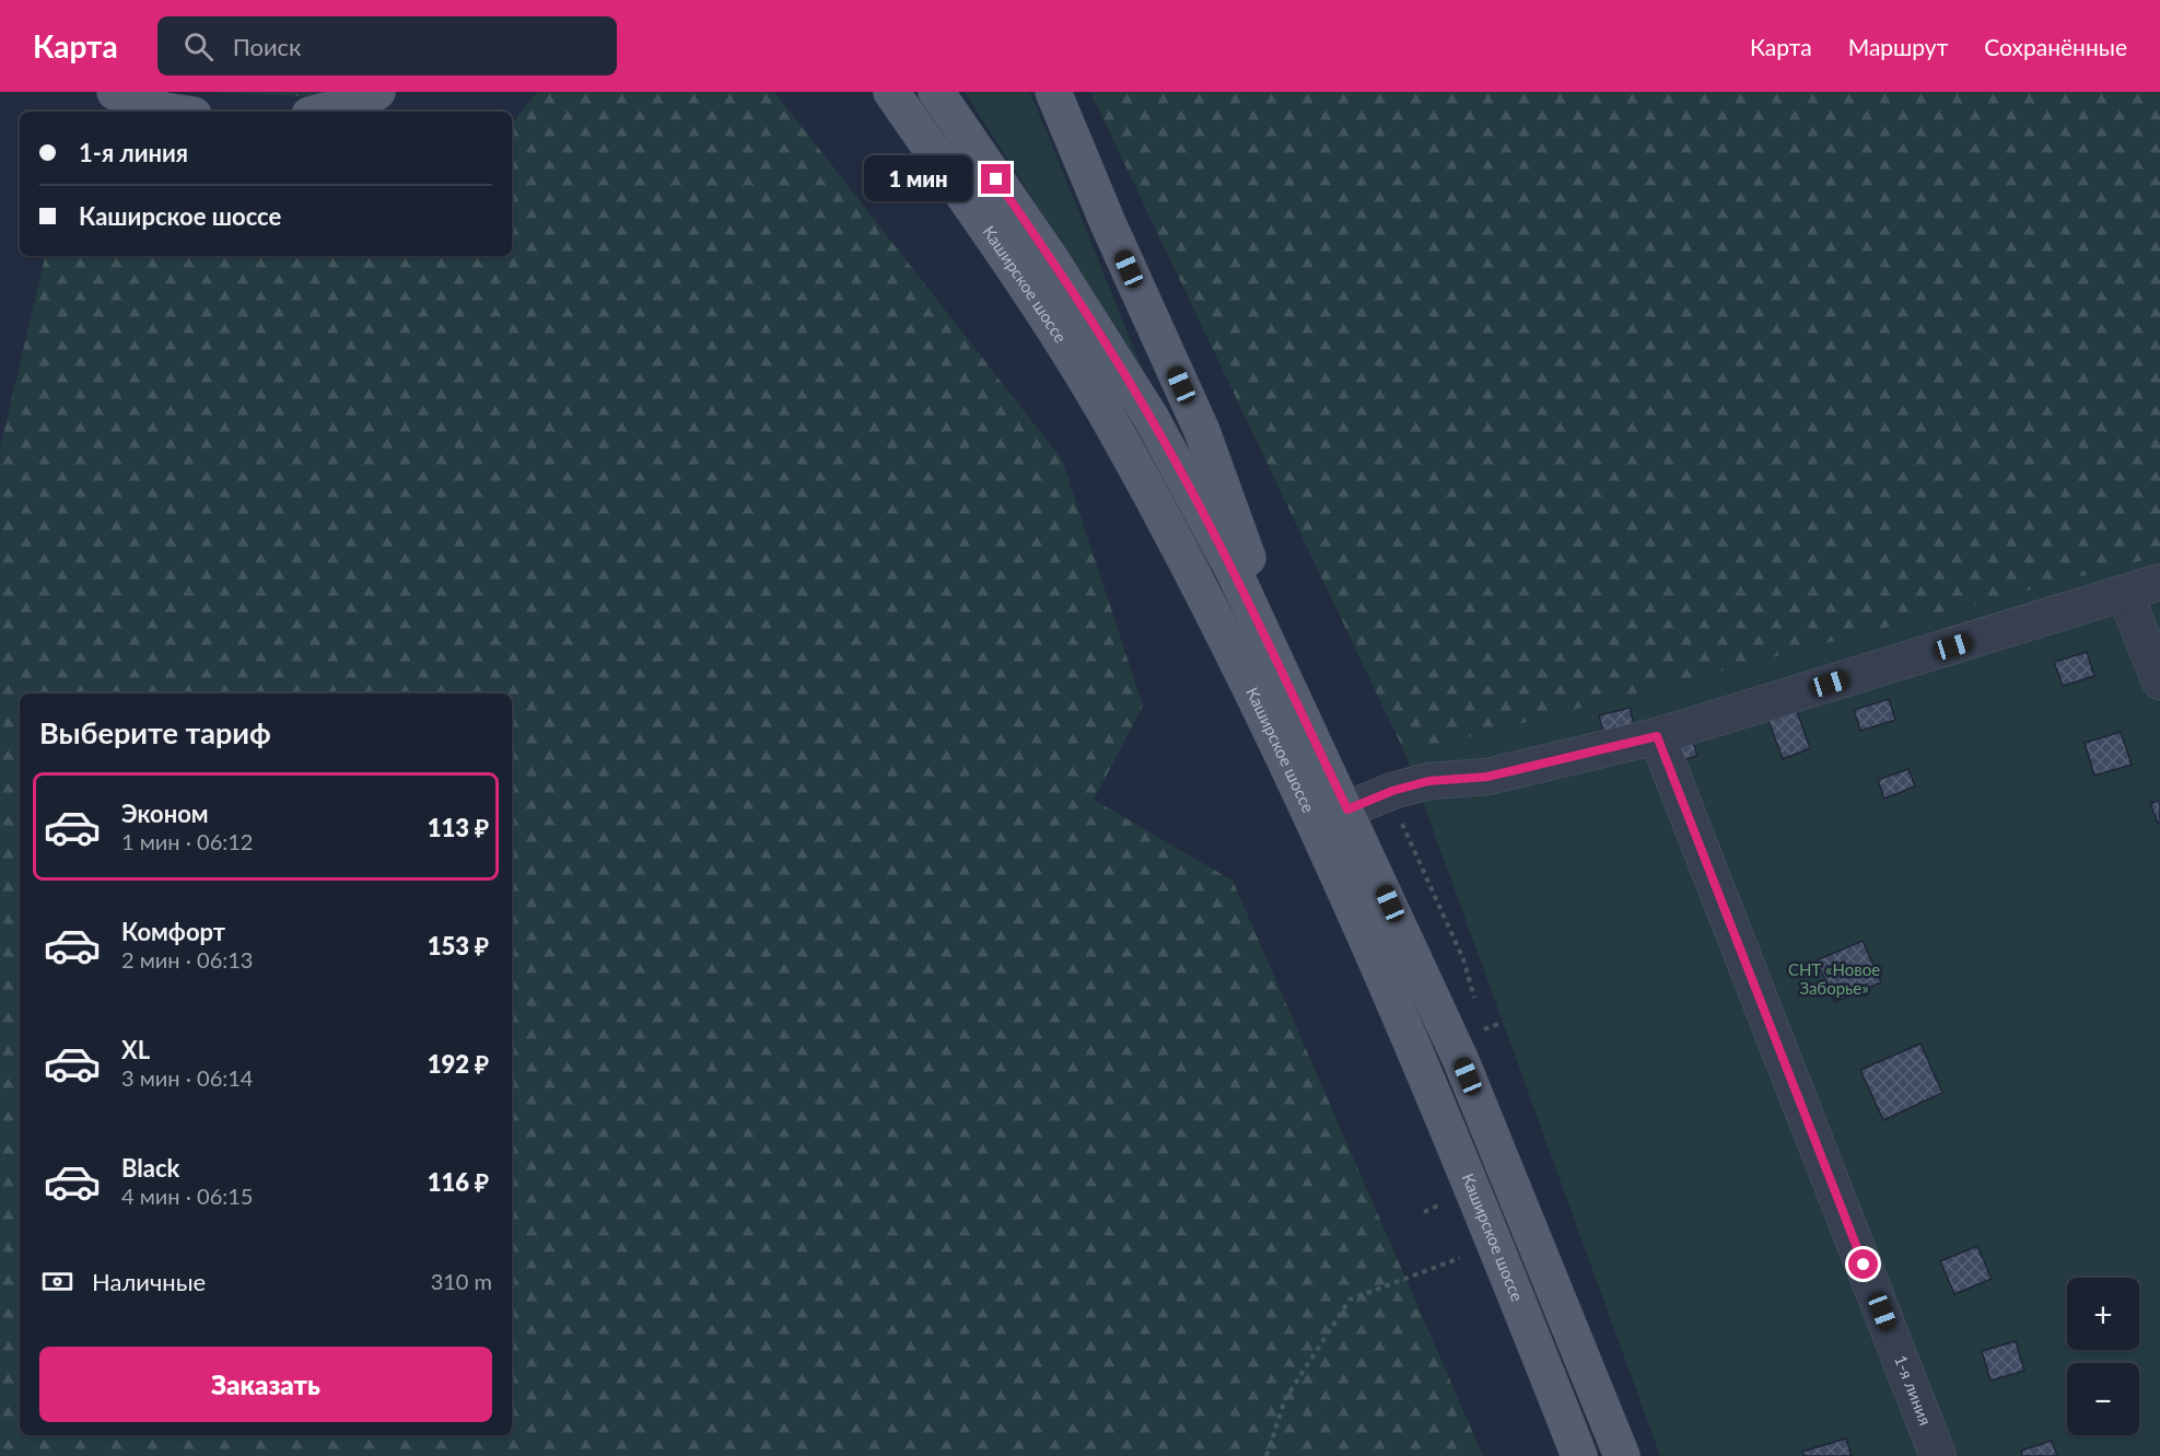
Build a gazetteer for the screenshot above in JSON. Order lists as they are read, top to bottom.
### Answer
{
  "streets": {
    "main road": ["Каширское шоссе"],
    "street": ["1-я линия"]
  },
  "parks": ["СНТ «Новое Заборье»"],
  "page": {
    "header": "Карта",
    "search": "Поиск",
    "nav": ["Карта", "Маршрут", "Сохранённые"],
    "banner": ["1-я линия", "Каширское шоссе"],
    "bubble": "1 мин",
    "heading": "Выберите тариф",
    "list": [
      {
        "name": "Эконом",
        "note": "1 мин · 06:12",
        "value": "113 ₽"
      },
      {
        "name": "Комфорт",
        "note": "2 мин · 06:13",
        "value": "153 ₽"
      },
      {
        "name": "XL",
        "note": "3 мин · 06:14",
        "value": "192 ₽"
      },
      {
        "name": "Black",
        "note": "4 мин · 06:15",
        "value": "116 ₽"
      }
    ],
    "pay": ["Наличные", "310 m"],
    "map_buttons": ["+", "−"],
    "buttons": "Заказать"
  }
}
